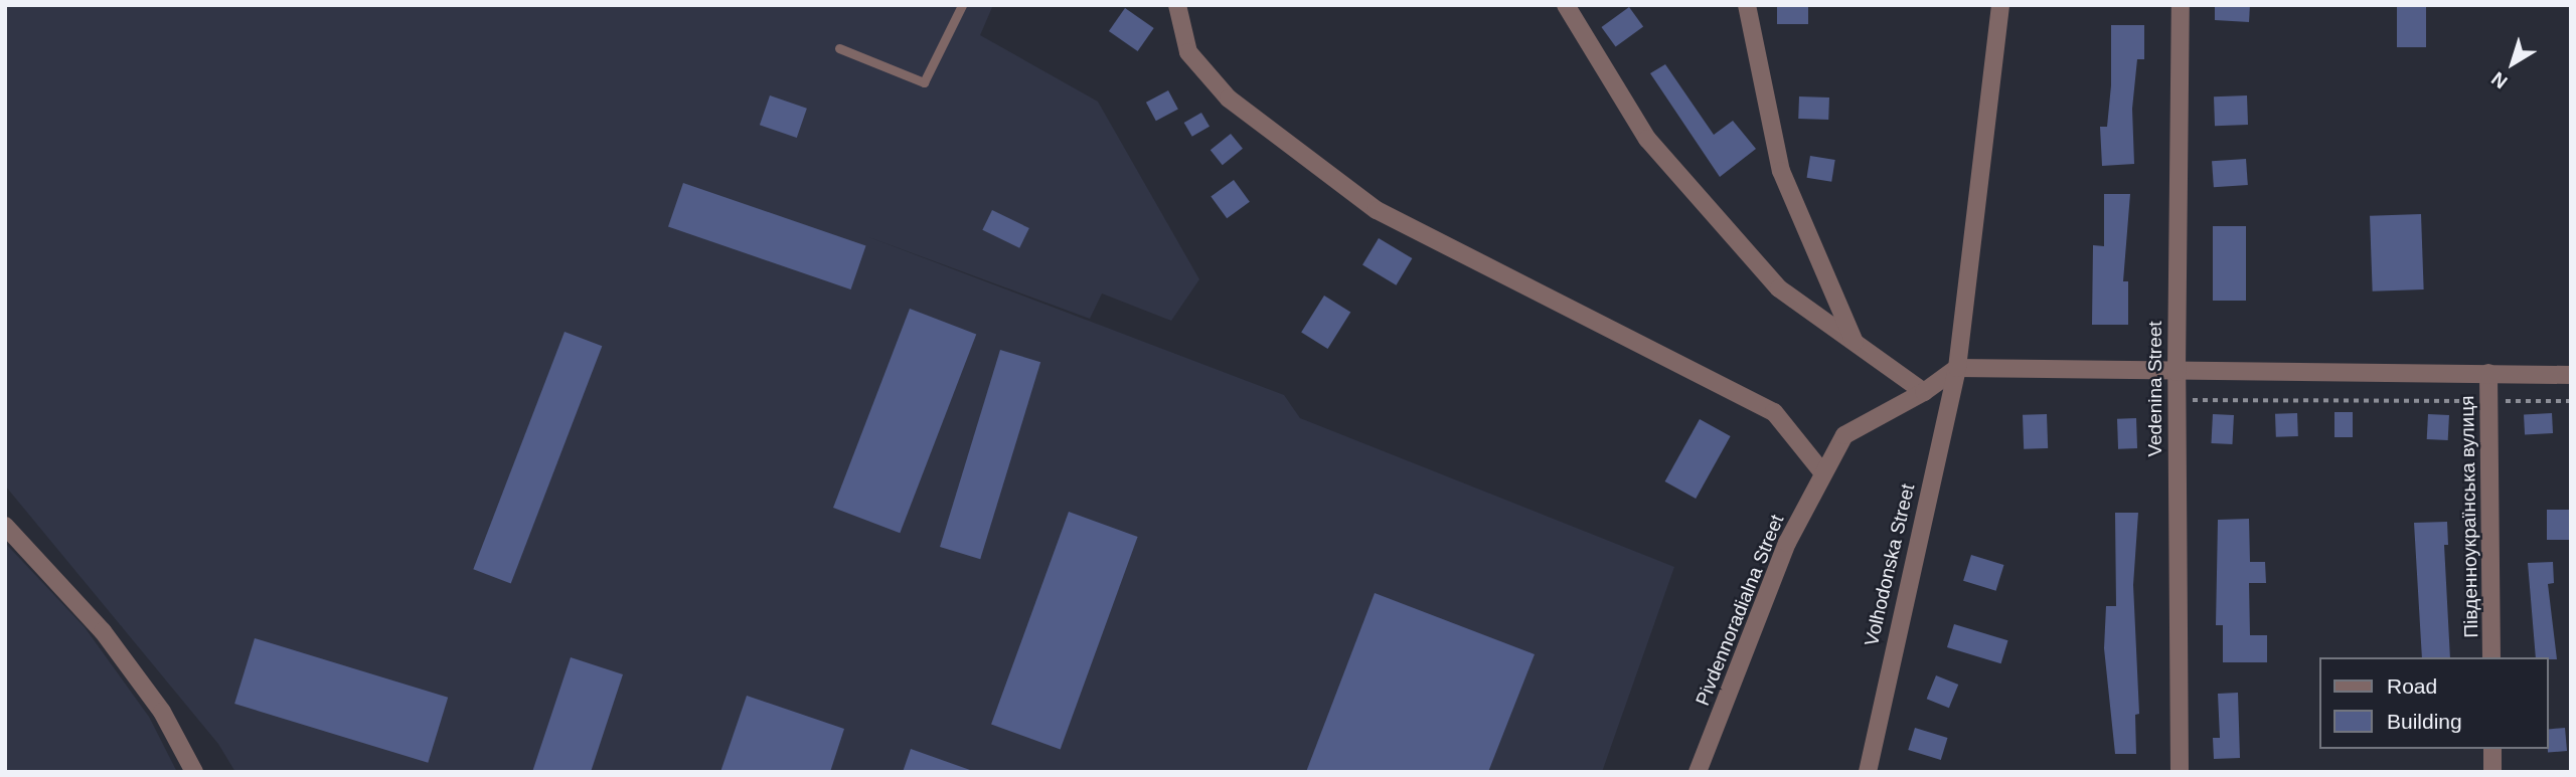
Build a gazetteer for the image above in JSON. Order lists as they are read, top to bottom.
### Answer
{
  "streets": {
    "street": [
      "Vedenina Street",
      "Південноукраїнська вулиця",
      "Volhodonska Street",
      "Pivdennoradialna Street"
    ]
  },
  "crossings": [
    ["Volhodonska Street", "Pivdennoradialna Street"]
  ],
  "legend": ["Road", "Building"],
  "north": "bottom left"
}
